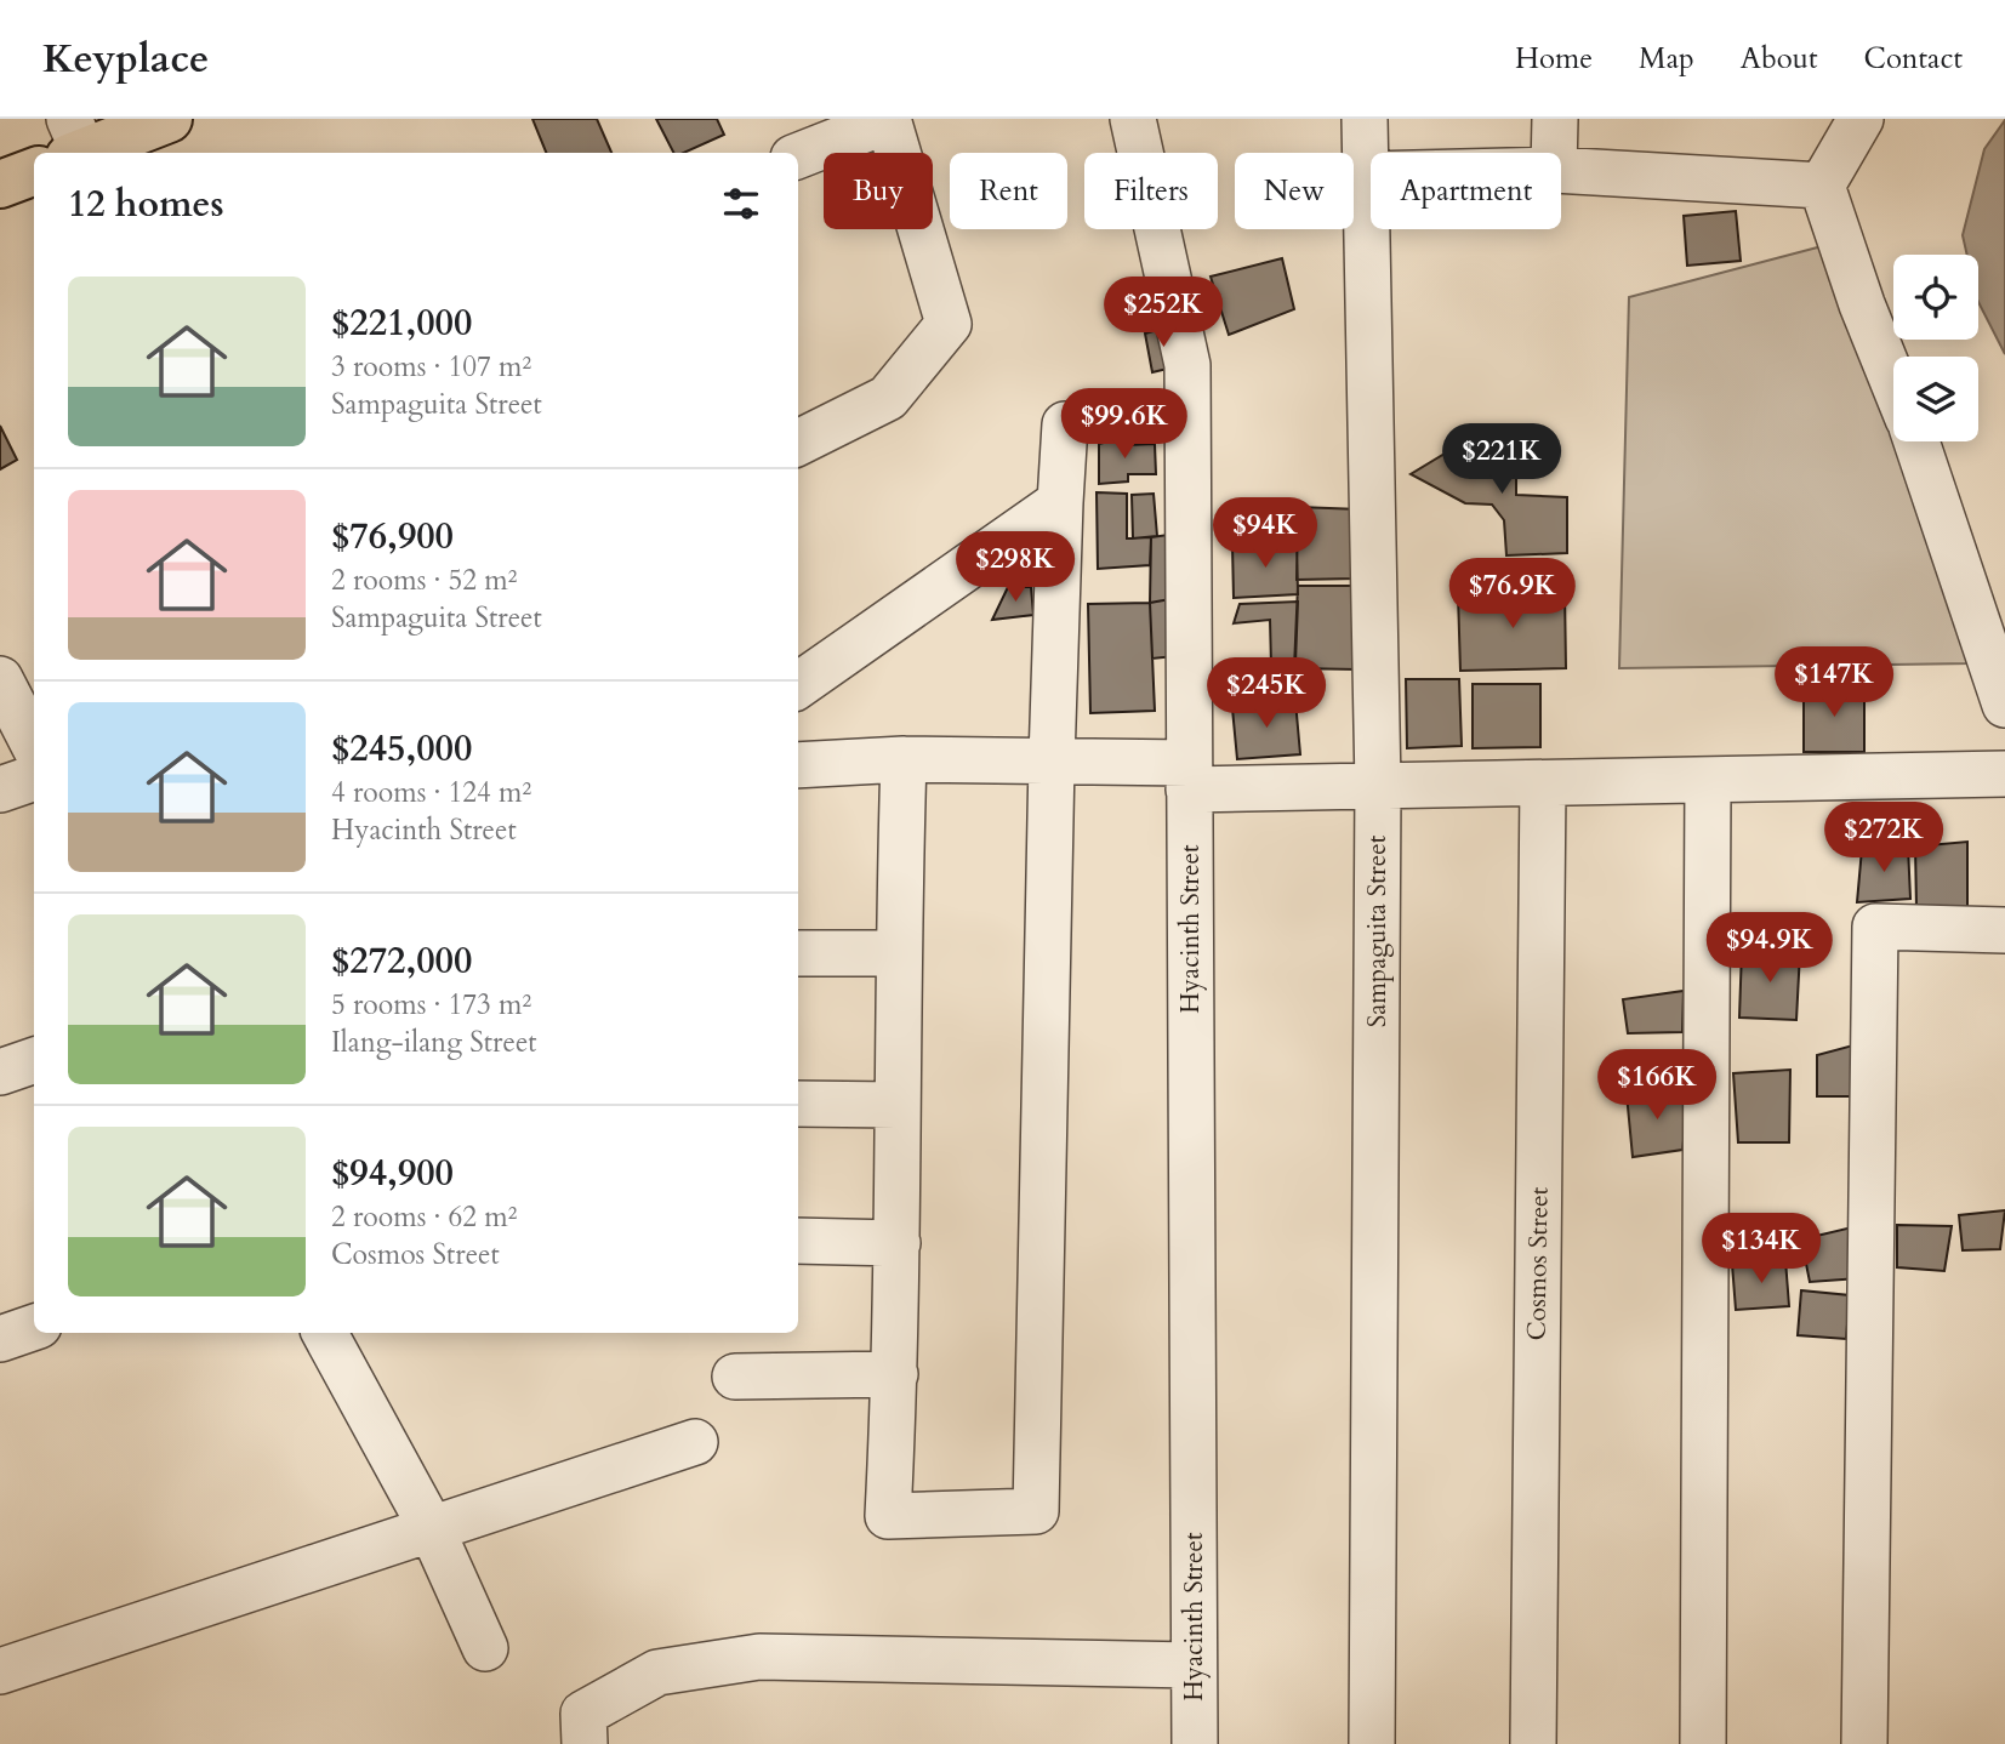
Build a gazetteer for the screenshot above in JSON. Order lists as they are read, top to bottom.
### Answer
{
  "streets": {
    "street": ["Hyacinth Street", "Sampaguita Street", "Cosmos Street"]
  },
  "page": {
    "header": "Keyplace",
    "nav": [
      "Home",
      "Map",
      "About",
      "Contact"
    ],
    "chip": [
      "Buy",
      "Rent",
      "Filters",
      "New",
      "Apartment"
    ],
    "heading": "12 homes",
    "list": [
      {
        "name": "$221,000",
        "note": "3 rooms · 107 m² · Sampaguita Street"
      },
      {
        "name": "$76,900",
        "note": "2 rooms · 52 m² · Sampaguita Street"
      },
      {
        "name": "$245,000",
        "note": "4 rooms · 124 m² · Hyacinth Street"
      },
      {
        "name": "$272,000",
        "note": "5 rooms · 173 m² · Ilang-ilang Street"
      },
      {
        "name": "$94,900",
        "note": "2 rooms · 62 m² · Cosmos Street"
      }
    ],
    "price": [
      "$252K",
      "$99.6K",
      "$221K",
      "$94K",
      "$298K",
      "$76.9K",
      "$147K",
      "$245K",
      "$272K",
      "$94.9K",
      "$166K",
      "$134K"
    ]
  }
}
